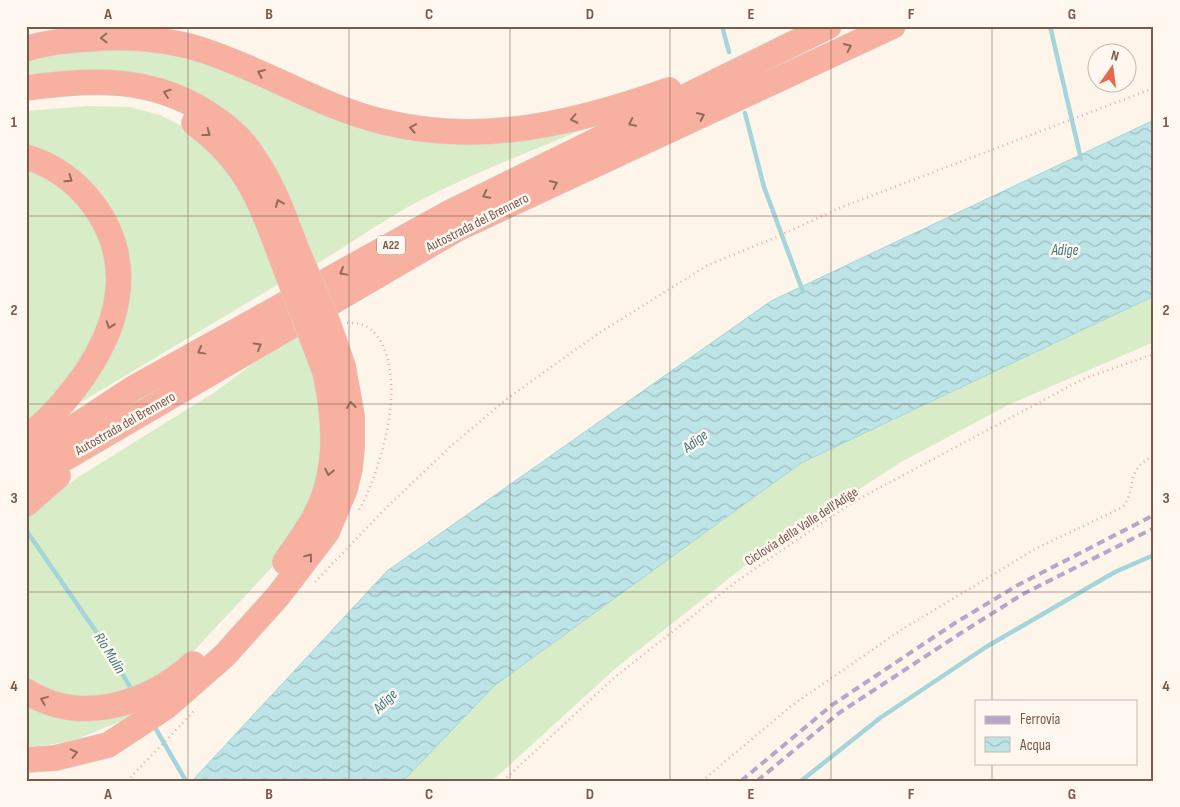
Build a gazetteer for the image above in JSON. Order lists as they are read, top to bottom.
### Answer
{
  "streets": {
    "highway": ["Autostrada del Brennero", "A22"],
    "path": ["Ciclovia della Valle dell'Adige"]
  },
  "water": ["Adige", "Rio Mulin"],
  "legend": ["Ferrovia", "Acqua"],
  "north": "top",
  "grid": {
    "columns": [
      "A",
      "B",
      "C",
      "D",
      "E",
      "F",
      "G"
    ],
    "rows": [
      "1",
      "2",
      "3",
      "4"
    ]
  }
}
